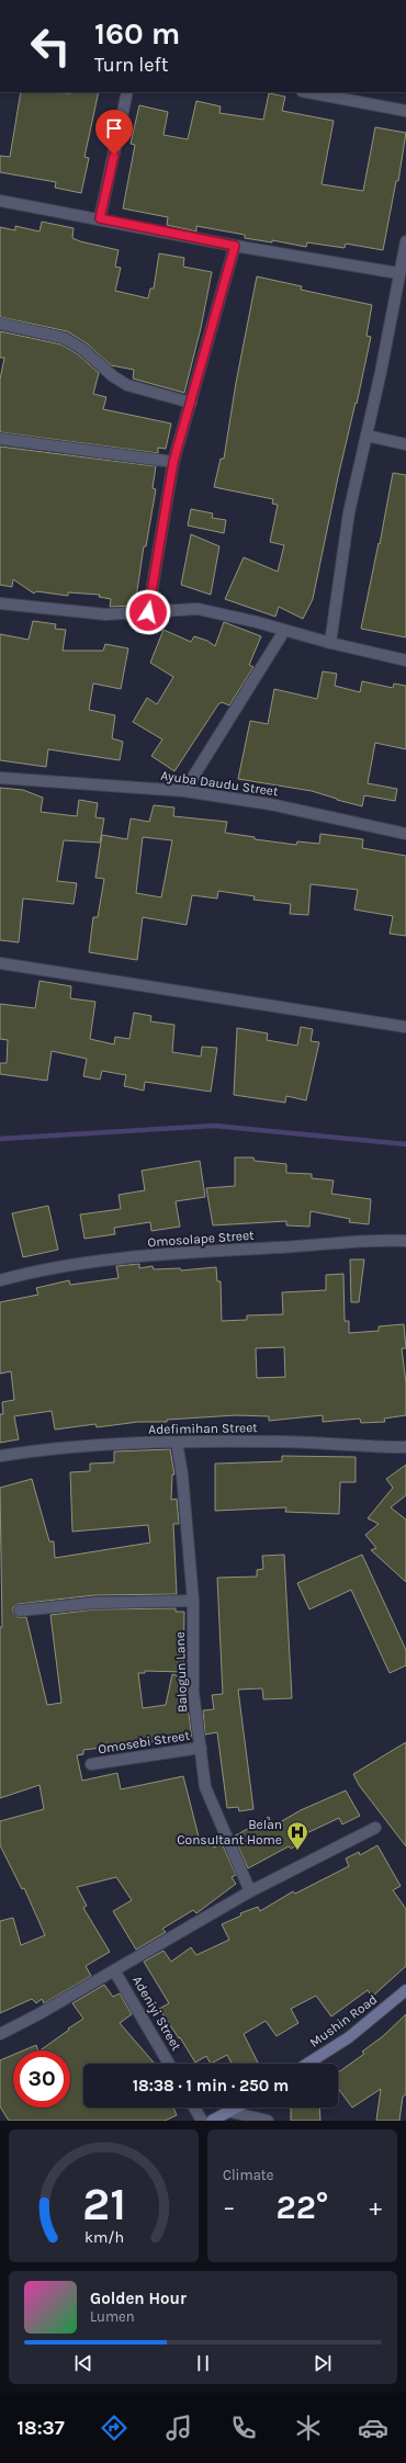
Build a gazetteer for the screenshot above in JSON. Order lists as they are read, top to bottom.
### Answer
{
  "streets": {
    "main road": ["Mushin Road"],
    "street": [
      "Ayuba Daudu Street",
      "Omosolape Street",
      "Adefimihan Street",
      "Balogun Lane",
      "Omosebi Street",
      "Adeniyi Street"
    ]
  },
  "crossings": [
    ["Adefimihan Street", "Balogun Lane"],
    ["Balogun Lane", "Omosebi Street"]
  ],
  "places": {
    "hospital": ["Belan Consultant Home"]
  },
  "page": {
    "turn": ["160 m", "Turn left"],
    "limit": "30",
    "trip": "18:38 · 1 min · 250 m",
    "tile": "Climate",
    "heat": ["−", "22°", "+"],
    "song": ["Golden Hour", "Lumen"],
    "tabs": "18:37",
    "gauge": ["21", "km/h"]
  }
}
